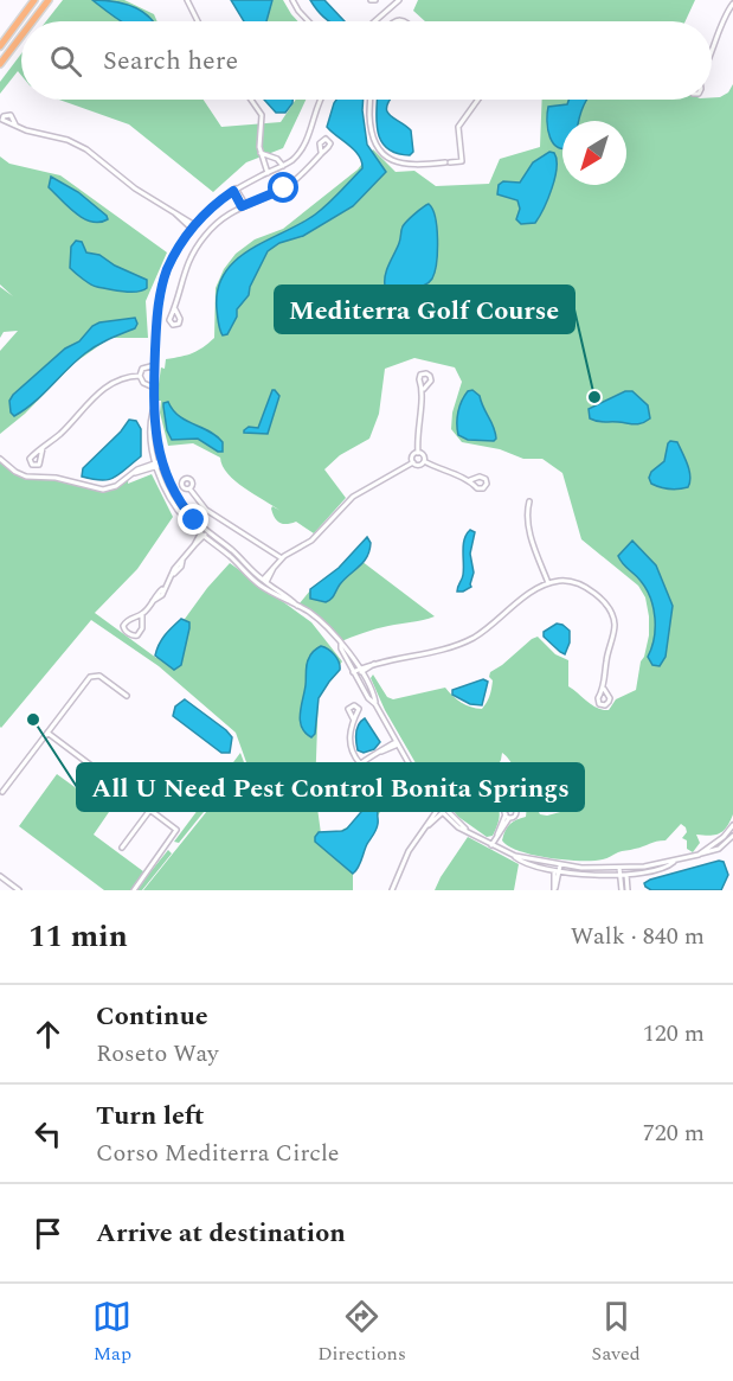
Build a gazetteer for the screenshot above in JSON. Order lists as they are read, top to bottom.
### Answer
{
  "places": ["Mediterra Golf Course", "All U Need Pest Control Bonita Springs"],
  "north": "bottom left",
  "page": {
    "search": "Search here",
    "heading": ["11 min", "Walk · 840 m"],
    "list": [
      ["Continue", "Roseto Way", "120 m"],
      ["Turn left", "Corso Mediterra Circle", "720 m"],
      "Arrive at destination"
    ],
    "nav": ["Map", "Directions", "Saved"]
  }
}
